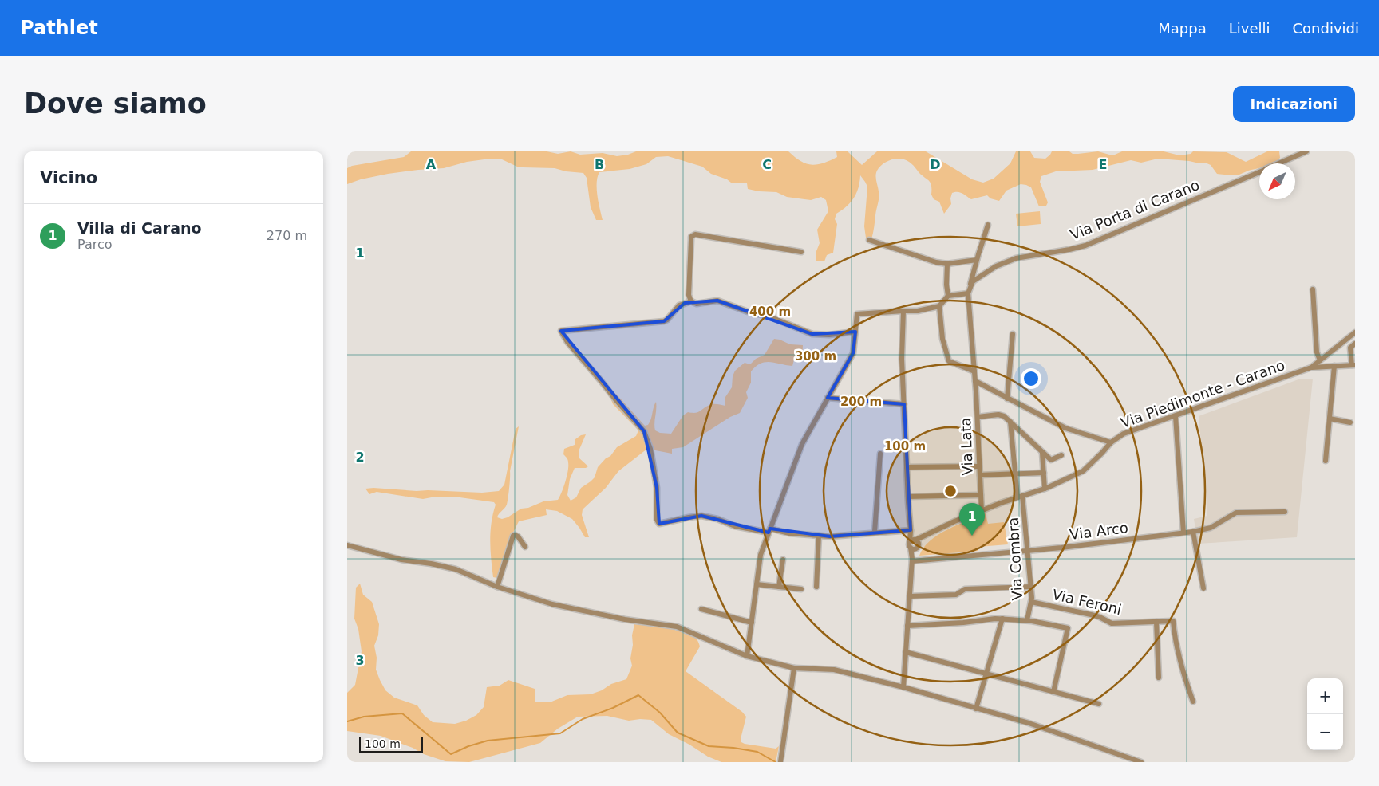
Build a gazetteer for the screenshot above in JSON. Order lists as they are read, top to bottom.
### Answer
{
  "streets": {
    "street": [
      "Via Porta di Carano",
      "Via Piedimonte - Carano",
      "Via Lata",
      "Via Arco",
      "Via Combra",
      "Via Feroni"
    ]
  },
  "crossings": [
    ["Via Piedimonte - Carano", "Via Lata"],
    ["Via Piedimonte - Carano", "Via Combra"],
    ["Via Arco", "Via Combra"],
    ["Via Combra", "Via Feroni"]
  ],
  "scale_bar": "100 m",
  "north": "bottom left",
  "page": {
    "header": "Pathlet",
    "nav": ["Mappa", "Livelli", "Condividi"],
    "buttons": "Indicazioni",
    "title": "Dove siamo",
    "heading": "Vicino",
    "list": [
      {
        "mark": "1",
        "name": "Villa di Carano",
        "note": "Parco",
        "value": "270 m"
      }
    ],
    "pins": "1",
    "map_buttons": ["+", "−"],
    "scale": "100 m"
  },
  "grid": {
    "columns": [
      "A",
      "B",
      "C",
      "D",
      "E"
    ],
    "rows": ["1", "2", "3"]
  },
  "rings": [
    "400 m",
    "300 m",
    "200 m",
    "100 m"
  ]
}
